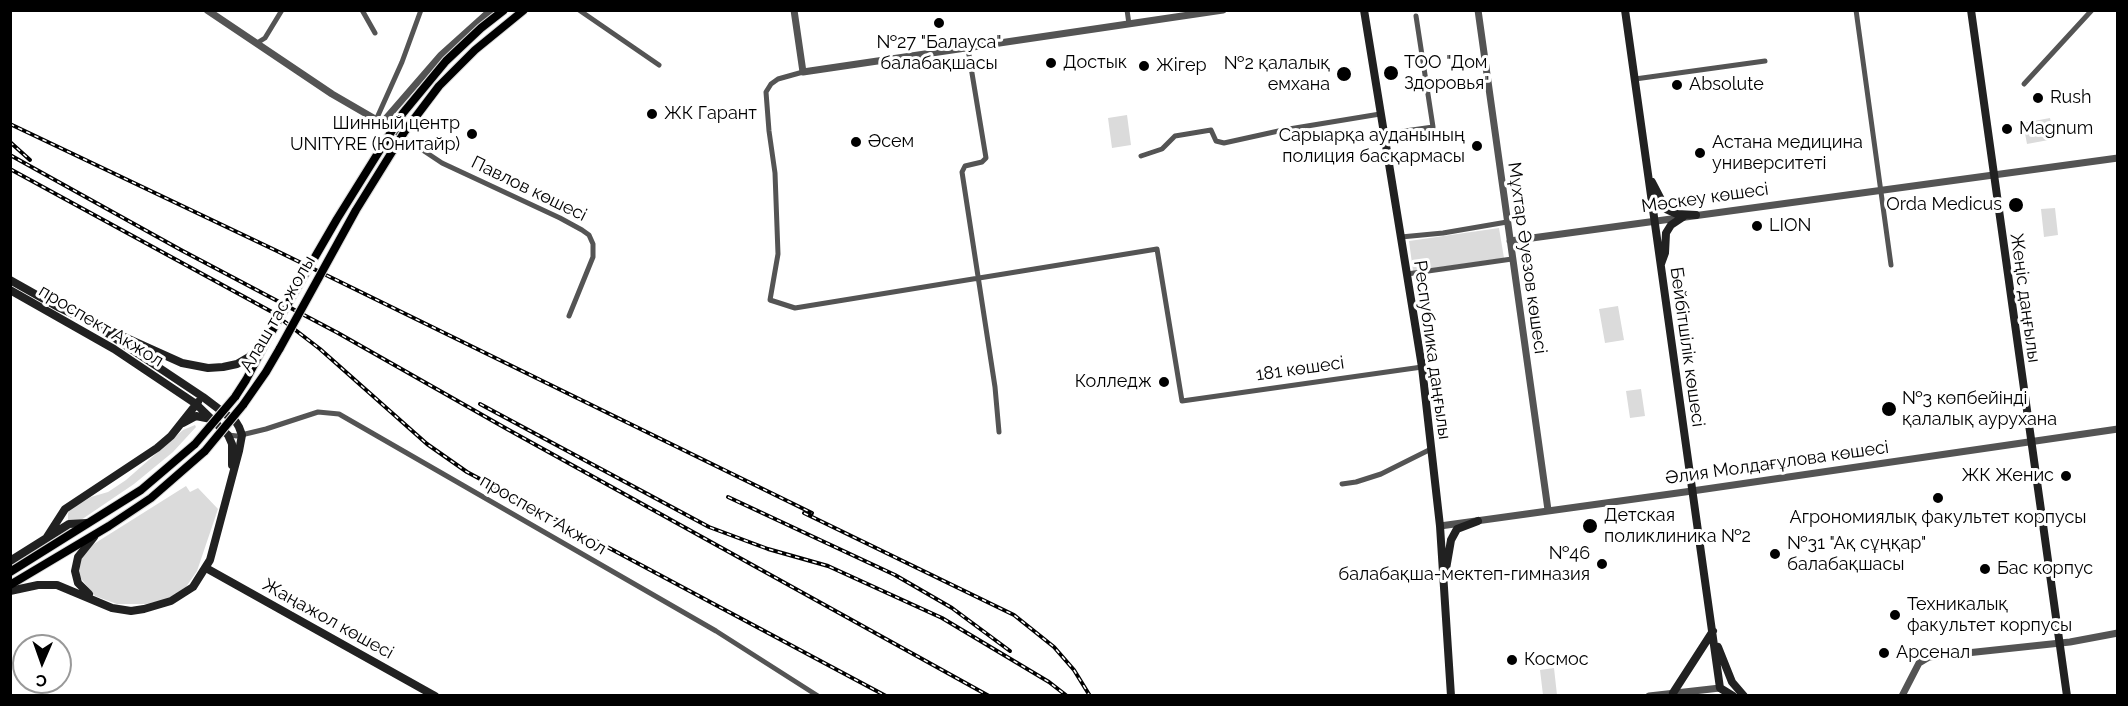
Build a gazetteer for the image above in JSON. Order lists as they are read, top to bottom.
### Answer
{
  "streets": {
    "main road": [
      "Жеңіс даңғылы",
      "Алаш тас жолы",
      "проспект Акжол",
      "Бейбітшілік көшесі",
      "Республика даңғылы",
      "Жаңажол көшесі"
    ],
    "street": [
      "Павлов көшесі",
      "Мәскеу көшесі",
      "Мұхтар Әуезов көшесі",
      "181 көшесі",
      "Әлия Молдағұлова көшесі"
    ]
  },
  "crossings": [
    ["Мәскеу көшесі", "Мұхтар Әуезов көшесі"],
    ["Мәскеу көшесі", "Жеңіс даңғылы"],
    ["Мәскеу көшесі", "Бейбітшілік көшесі"],
    ["Мұхтар Әуезов көшесі", "Әлия Молдағұлова көшесі"],
    ["Жеңіс даңғылы", "Әлия Молдағұлова көшесі"],
    ["Бейбітшілік көшесі", "Әлия Молдағұлова көшесі"],
    ["Республика даңғылы", "181 көшесі"],
    ["Республика даңғылы", "Әлия Молдағұлова көшесі"]
  ],
  "places": [
    "№27 \"Балауса\" балабақшасы",
    "Достык",
    "Жiгер",
    "ТОО \"Дом Здоровья\"",
    "№2 қалалық емхана",
    "Absolute",
    "Rush",
    "ЖК Гарант",
    "Magnum",
    "Шинный центр UNITYRE (Юнитайр)",
    "Әсем",
    "Сарыарқа ауданының полиция басқармасы",
    "Астана медицина университеті",
    "Orda Medicus",
    "LION",
    "Колледж",
    "№3 көпбейінді қалалық аурухана",
    "ЖК Женис",
    "Агрономиялық факультет корпусы",
    "Детская поликлиника №2",
    "№31 \"Ақ сұңқар\" балабақшасы",
    "№46 балабақша-мектеп-гимназия",
    "Бас корпус",
    "Техникалық факультет корпусы",
    "Арсенал",
    "Космос"
  ],
  "north": "bottom"
}
